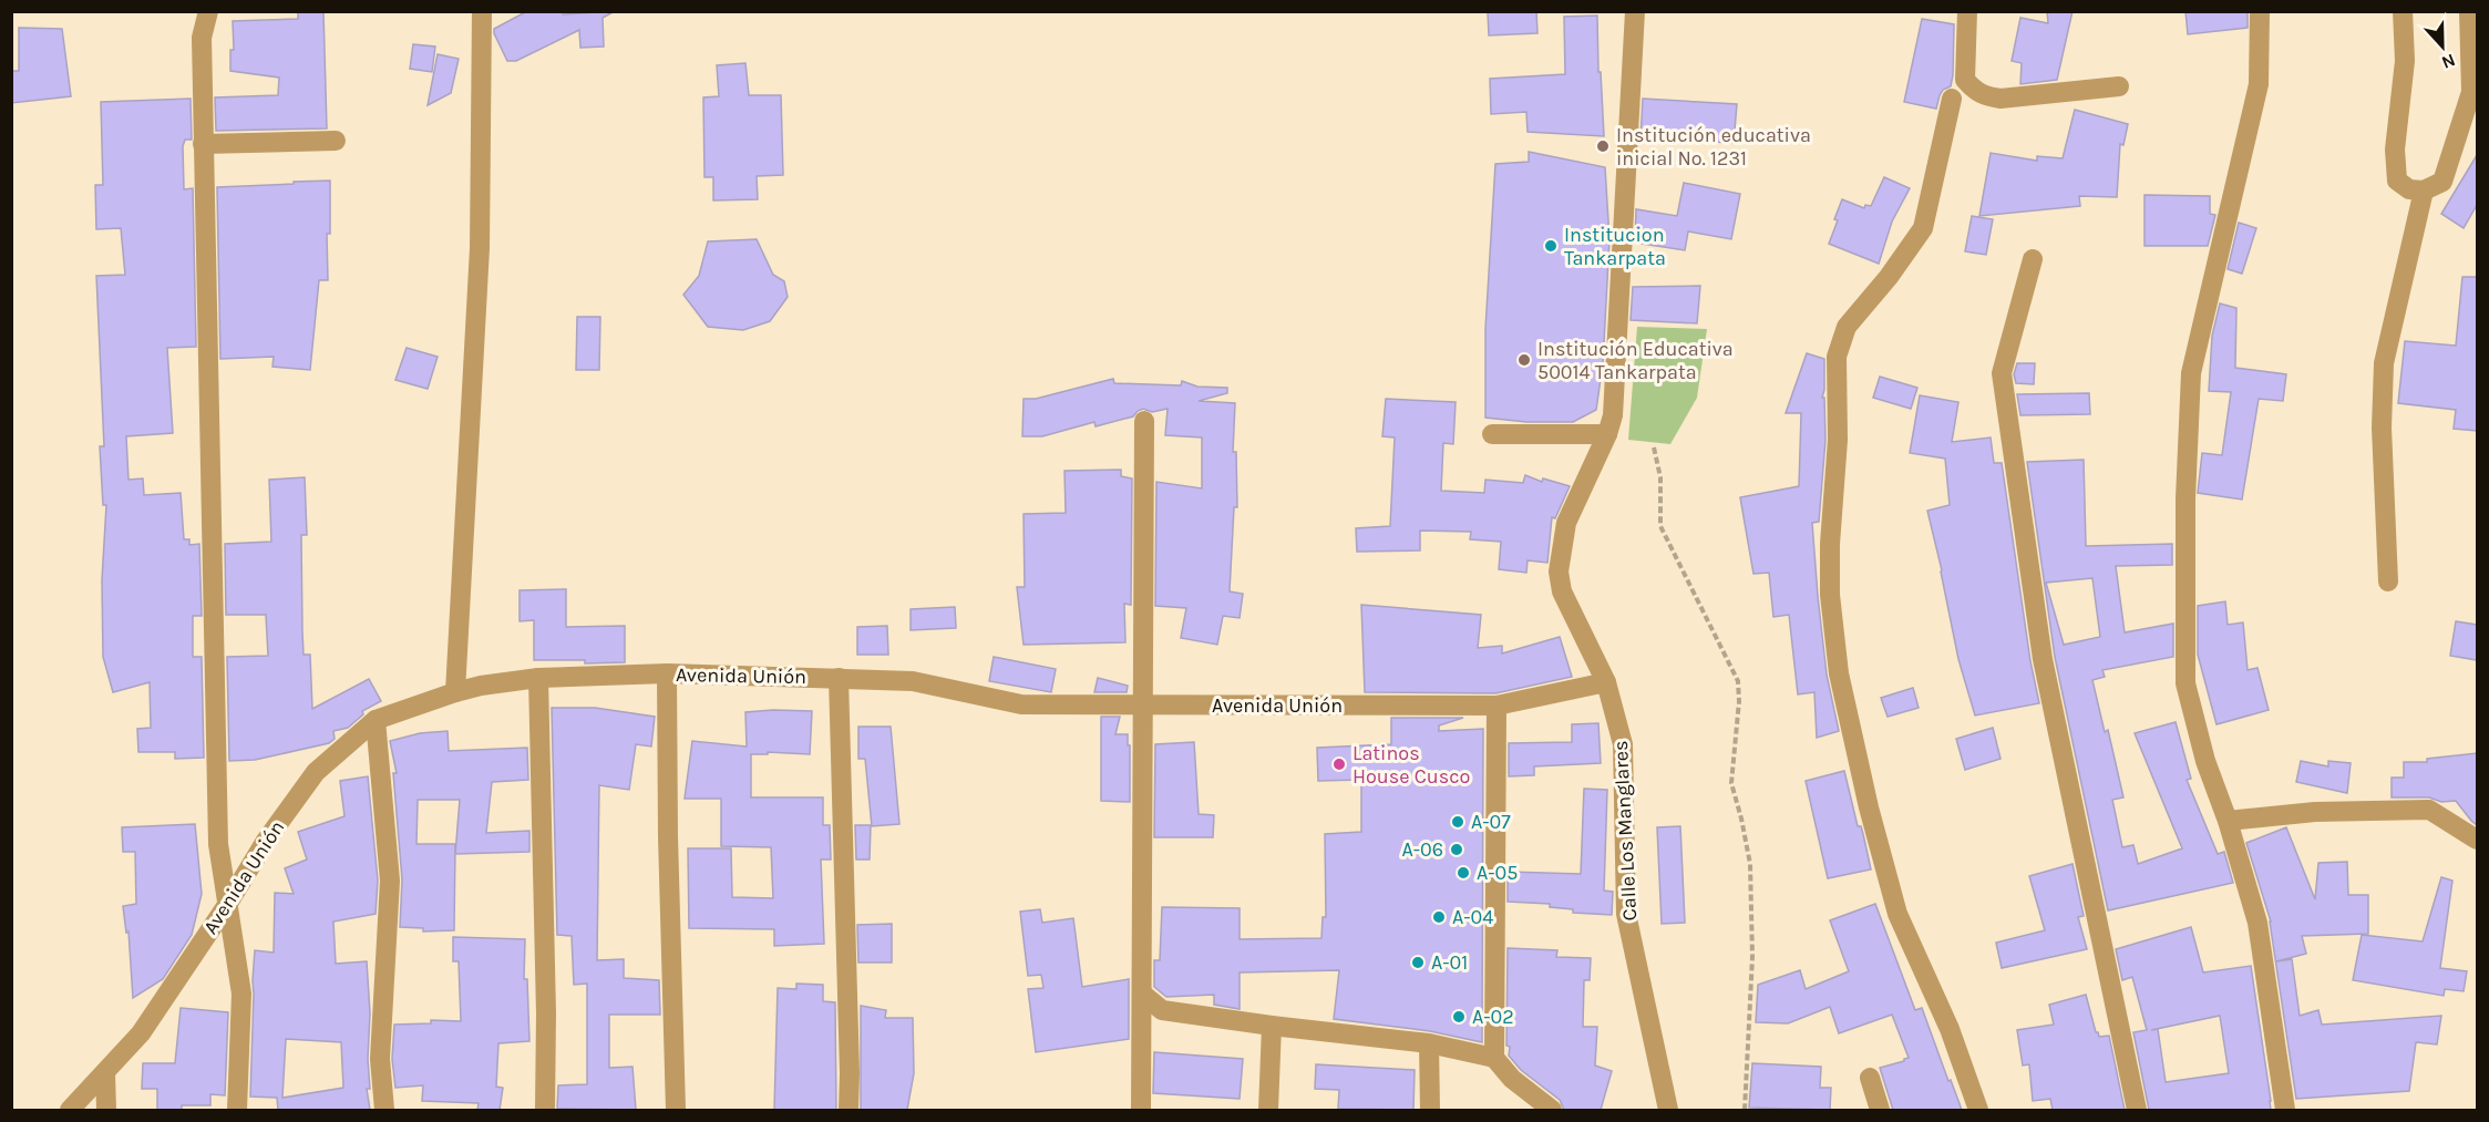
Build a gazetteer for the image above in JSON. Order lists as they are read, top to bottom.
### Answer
{
  "streets": {
    "street": ["Avenida Unión", "Calle Los Manglares"]
  },
  "crossings": [
    ["Avenida Unión", "Calle Los Manglares"]
  ],
  "places": [
    "Institución educativa inicial No. 1231",
    "Institucion Tankarpata",
    "Institución Educativa 50014 Tankarpata",
    "Latinos House Cusco",
    "A-07",
    "A-06",
    "A-05",
    "A-04",
    "A-01",
    "A-02"
  ],
  "north": "bottom"
}
